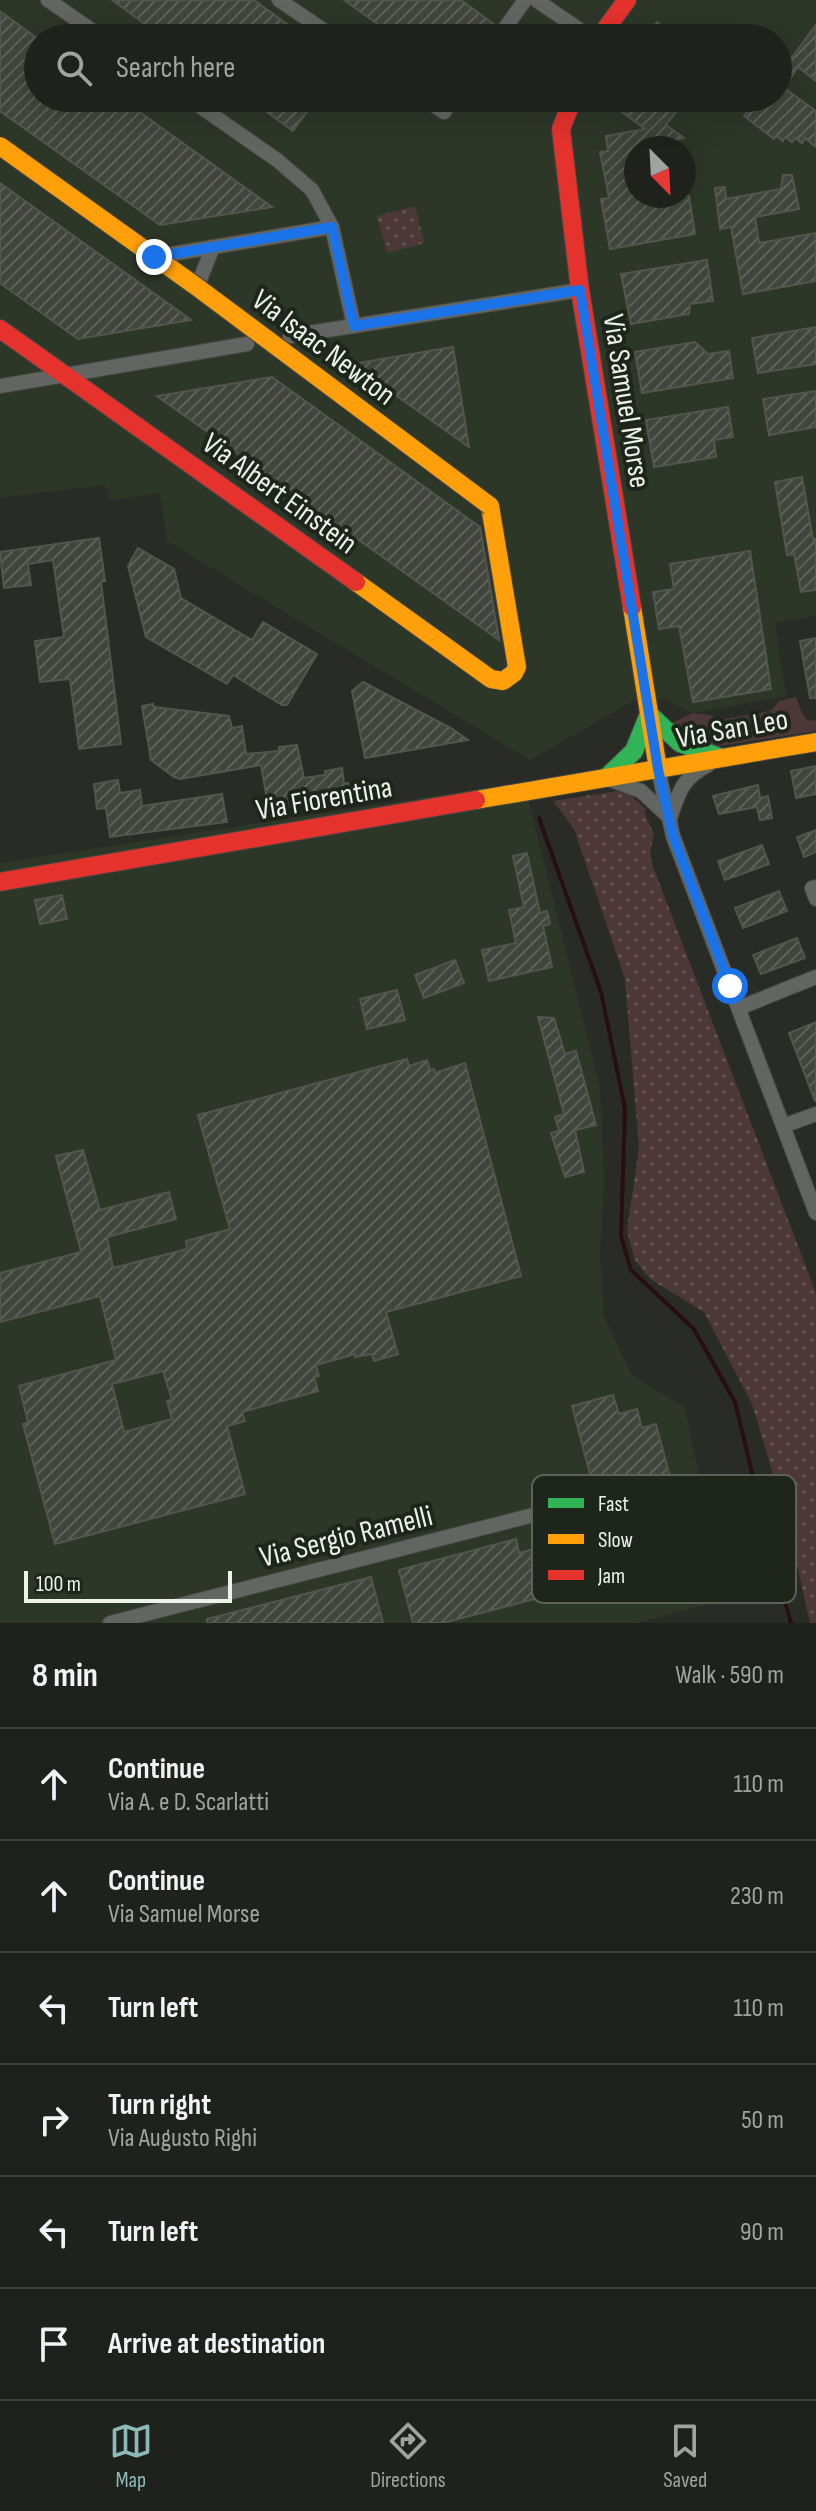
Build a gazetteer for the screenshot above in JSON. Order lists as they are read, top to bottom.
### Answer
{
  "streets": {
    "street": [
      "Via Isaac Newton",
      "Via Samuel Morse",
      "Via Albert Einstein",
      "Via San Leo",
      "Via Fiorentina",
      "Via Sergio Ramelli"
    ]
  },
  "crossings": [
    ["Via Isaac Newton", "Via Albert Einstein"],
    ["Via Samuel Morse", "Via San Leo"],
    ["Via Samuel Morse", "Via Fiorentina"],
    ["Via San Leo", "Via Fiorentina"]
  ],
  "legend": ["Fast", "Slow", "Jam"],
  "scale_bar": "100 m",
  "north": "bottom right",
  "page": {
    "search": "Search here",
    "scale": "100 m",
    "heading": ["8 min", "Walk · 590 m"],
    "list": [
      ["Continue", "Via A. e D. Scarlatti", "110 m"],
      ["Continue", "Via Samuel Morse", "230 m"],
      ["Turn left", "110 m"],
      ["Turn right", "Via Augusto Righi", "50 m"],
      ["Turn left", "90 m"],
      "Arrive at destination"
    ],
    "nav": ["Map", "Directions", "Saved"]
  }
}
